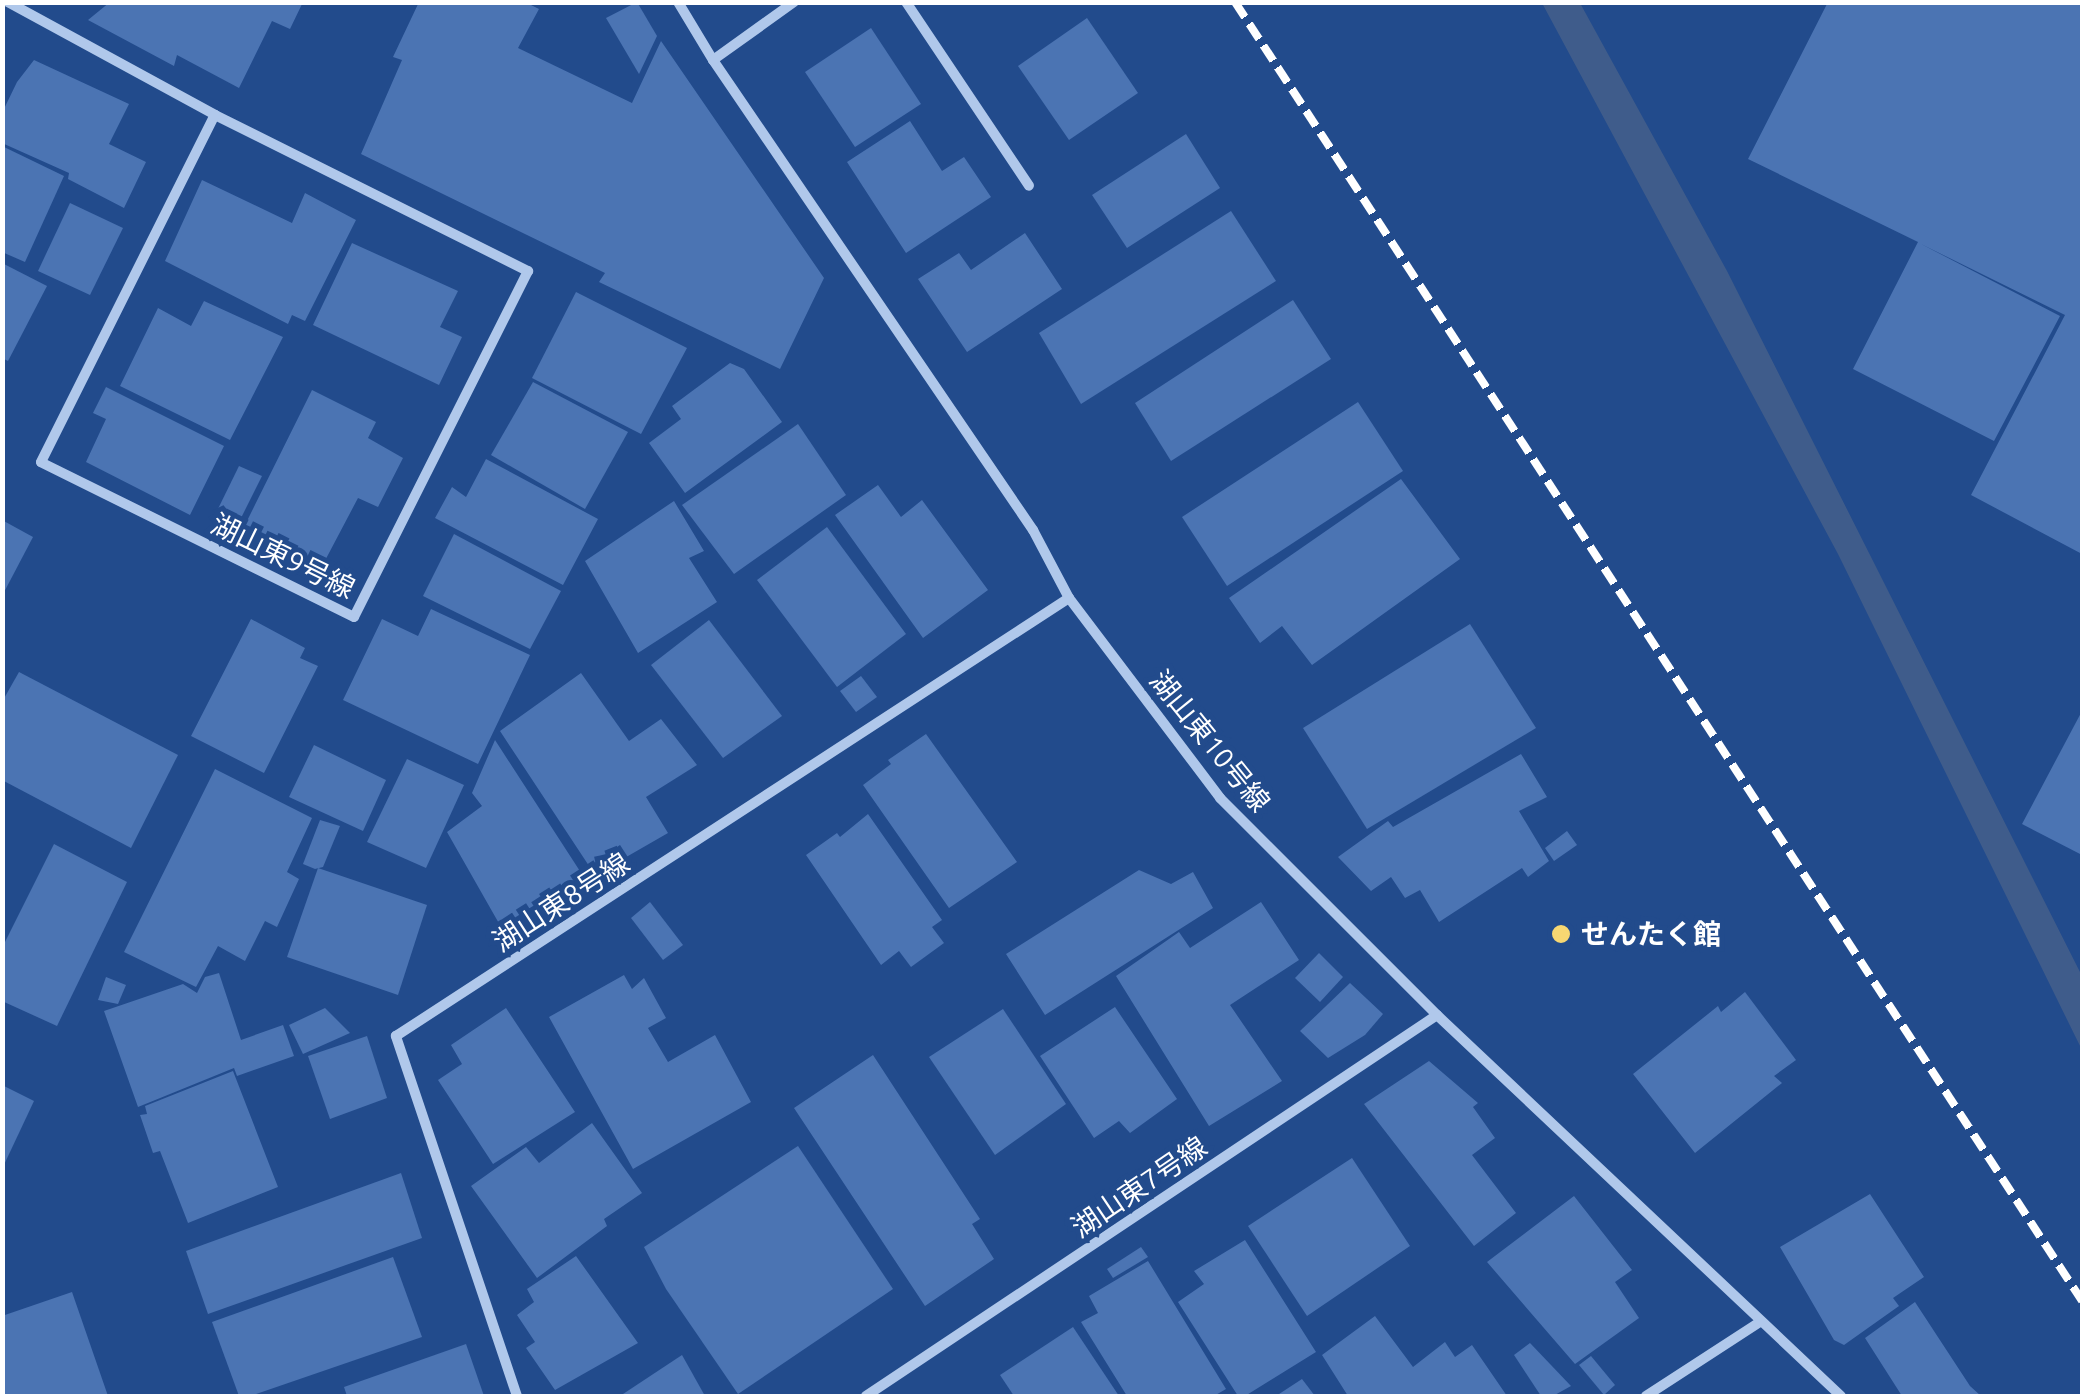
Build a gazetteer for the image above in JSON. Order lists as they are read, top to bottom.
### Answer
{
  "streets": {
    "street": [
      "湖山東9号線",
      "湖山東10号線",
      "湖山東8号線",
      "湖山東7号線"
    ]
  },
  "crossings": [
    ["湖山東10号線", "湖山東8号線"],
    ["湖山東10号線", "湖山東7号線"]
  ],
  "places": ["せんたく館"]
}
